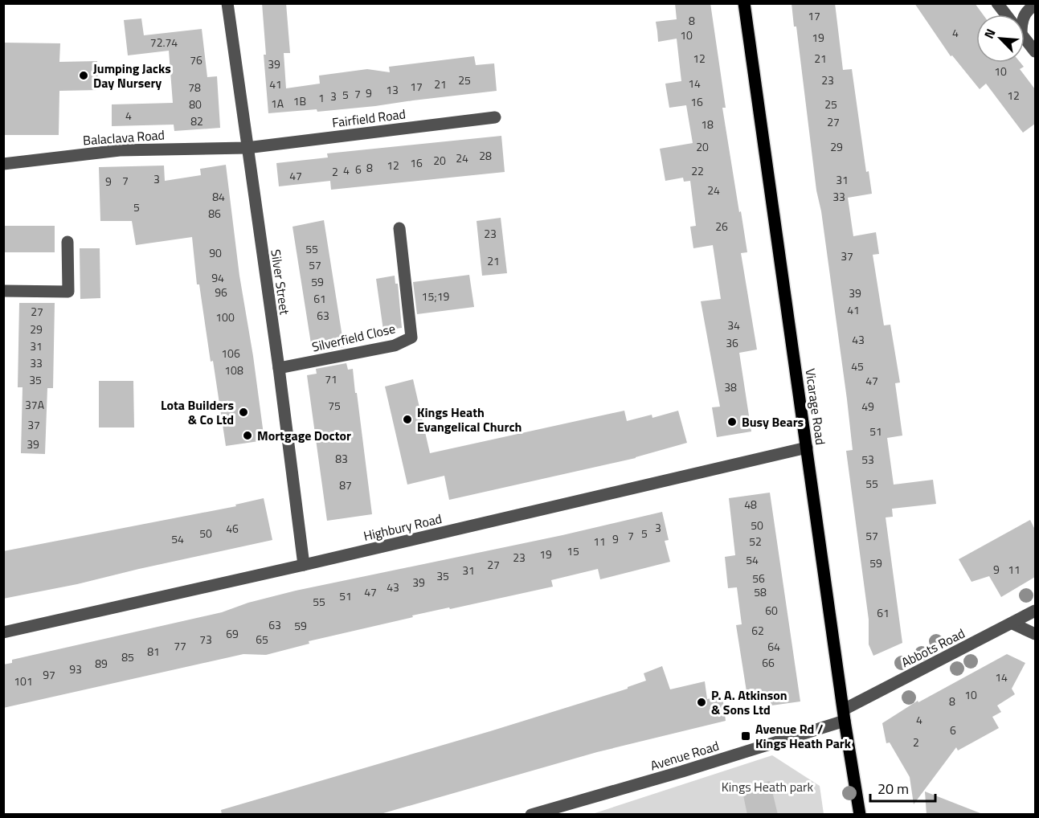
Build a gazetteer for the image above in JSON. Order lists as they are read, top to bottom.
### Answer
{
  "streets": {
    "main road": ["Vicarage Road"],
    "street": [
      "Fairfield Road",
      "Balaclava Road",
      "Silver Street",
      "Silverfield Close",
      "Highbury Road",
      "Abbots Road",
      "Avenue Road"
    ]
  },
  "crossings": [
    ["Fairfield Road", "Balaclava Road"],
    ["Fairfield Road", "Silver Street"],
    ["Balaclava Road", "Silver Street"],
    ["Silver Street", "Silverfield Close"],
    ["Silver Street", "Highbury Road"],
    ["Vicarage Road", "Highbury Road"],
    ["Vicarage Road", "Abbots Road"],
    ["Vicarage Road", "Avenue Road"],
    ["Abbots Road", "Avenue Road"]
  ],
  "parks": ["Kings Heath park"],
  "places": {
    "other": [
      "Jumping Jacks Day Nursery",
      "Lota Builders & Co Ltd",
      "Kings Heath Evangelical Church",
      "Busy Bears",
      "Mortgage Doctor",
      "P. A. Atkinson & Sons Ltd"
    ],
    "transit": ["Avenue Rd / Kings Heath Park"]
  },
  "house_numbers": [
    "17",
    "8",
    "4",
    "10",
    "19",
    "72.74",
    "12",
    "21",
    "76",
    "39",
    "10",
    "25",
    "23",
    "14",
    "41",
    "21",
    "17",
    "78",
    "13",
    "9",
    "7",
    "5",
    "12",
    "3",
    "1",
    "1B",
    "16",
    "1A",
    "80",
    "25",
    "4",
    "82",
    "27",
    "18",
    "20",
    "29",
    "28",
    "24",
    "20",
    "16",
    "12",
    "8",
    "6",
    "4",
    "22",
    "2",
    "47",
    "3",
    "31",
    "7",
    "9",
    "24",
    "84",
    "33",
    "5",
    "86",
    "26",
    "23",
    "55",
    "90",
    "37",
    "21",
    "57",
    "94",
    "59",
    "96",
    "39",
    "15;19",
    "61",
    "41",
    "27",
    "63",
    "100",
    "34",
    "29",
    "43",
    "36",
    "31",
    "106",
    "33",
    "45",
    "108",
    "71",
    "35",
    "47",
    "38",
    "37A",
    "75",
    "49",
    "37",
    "51",
    "39",
    "83",
    "53",
    "55",
    "87",
    "48",
    "50",
    "3",
    "46",
    "50",
    "5",
    "7",
    "57",
    "54",
    "9",
    "11",
    "52",
    "15",
    "19",
    "23",
    "54",
    "59",
    "27",
    "9",
    "11",
    "31",
    "35",
    "56",
    "39",
    "43",
    "47",
    "58",
    "51",
    "55",
    "60",
    "61",
    "63",
    "59",
    "62",
    "69",
    "73",
    "65",
    "77",
    "64",
    "81",
    "85",
    "66",
    "89",
    "93",
    "97",
    "14",
    "101",
    "10",
    "8",
    "4",
    "6",
    "2"
  ],
  "scale_bar": "20 m",
  "north": "top left"
}
